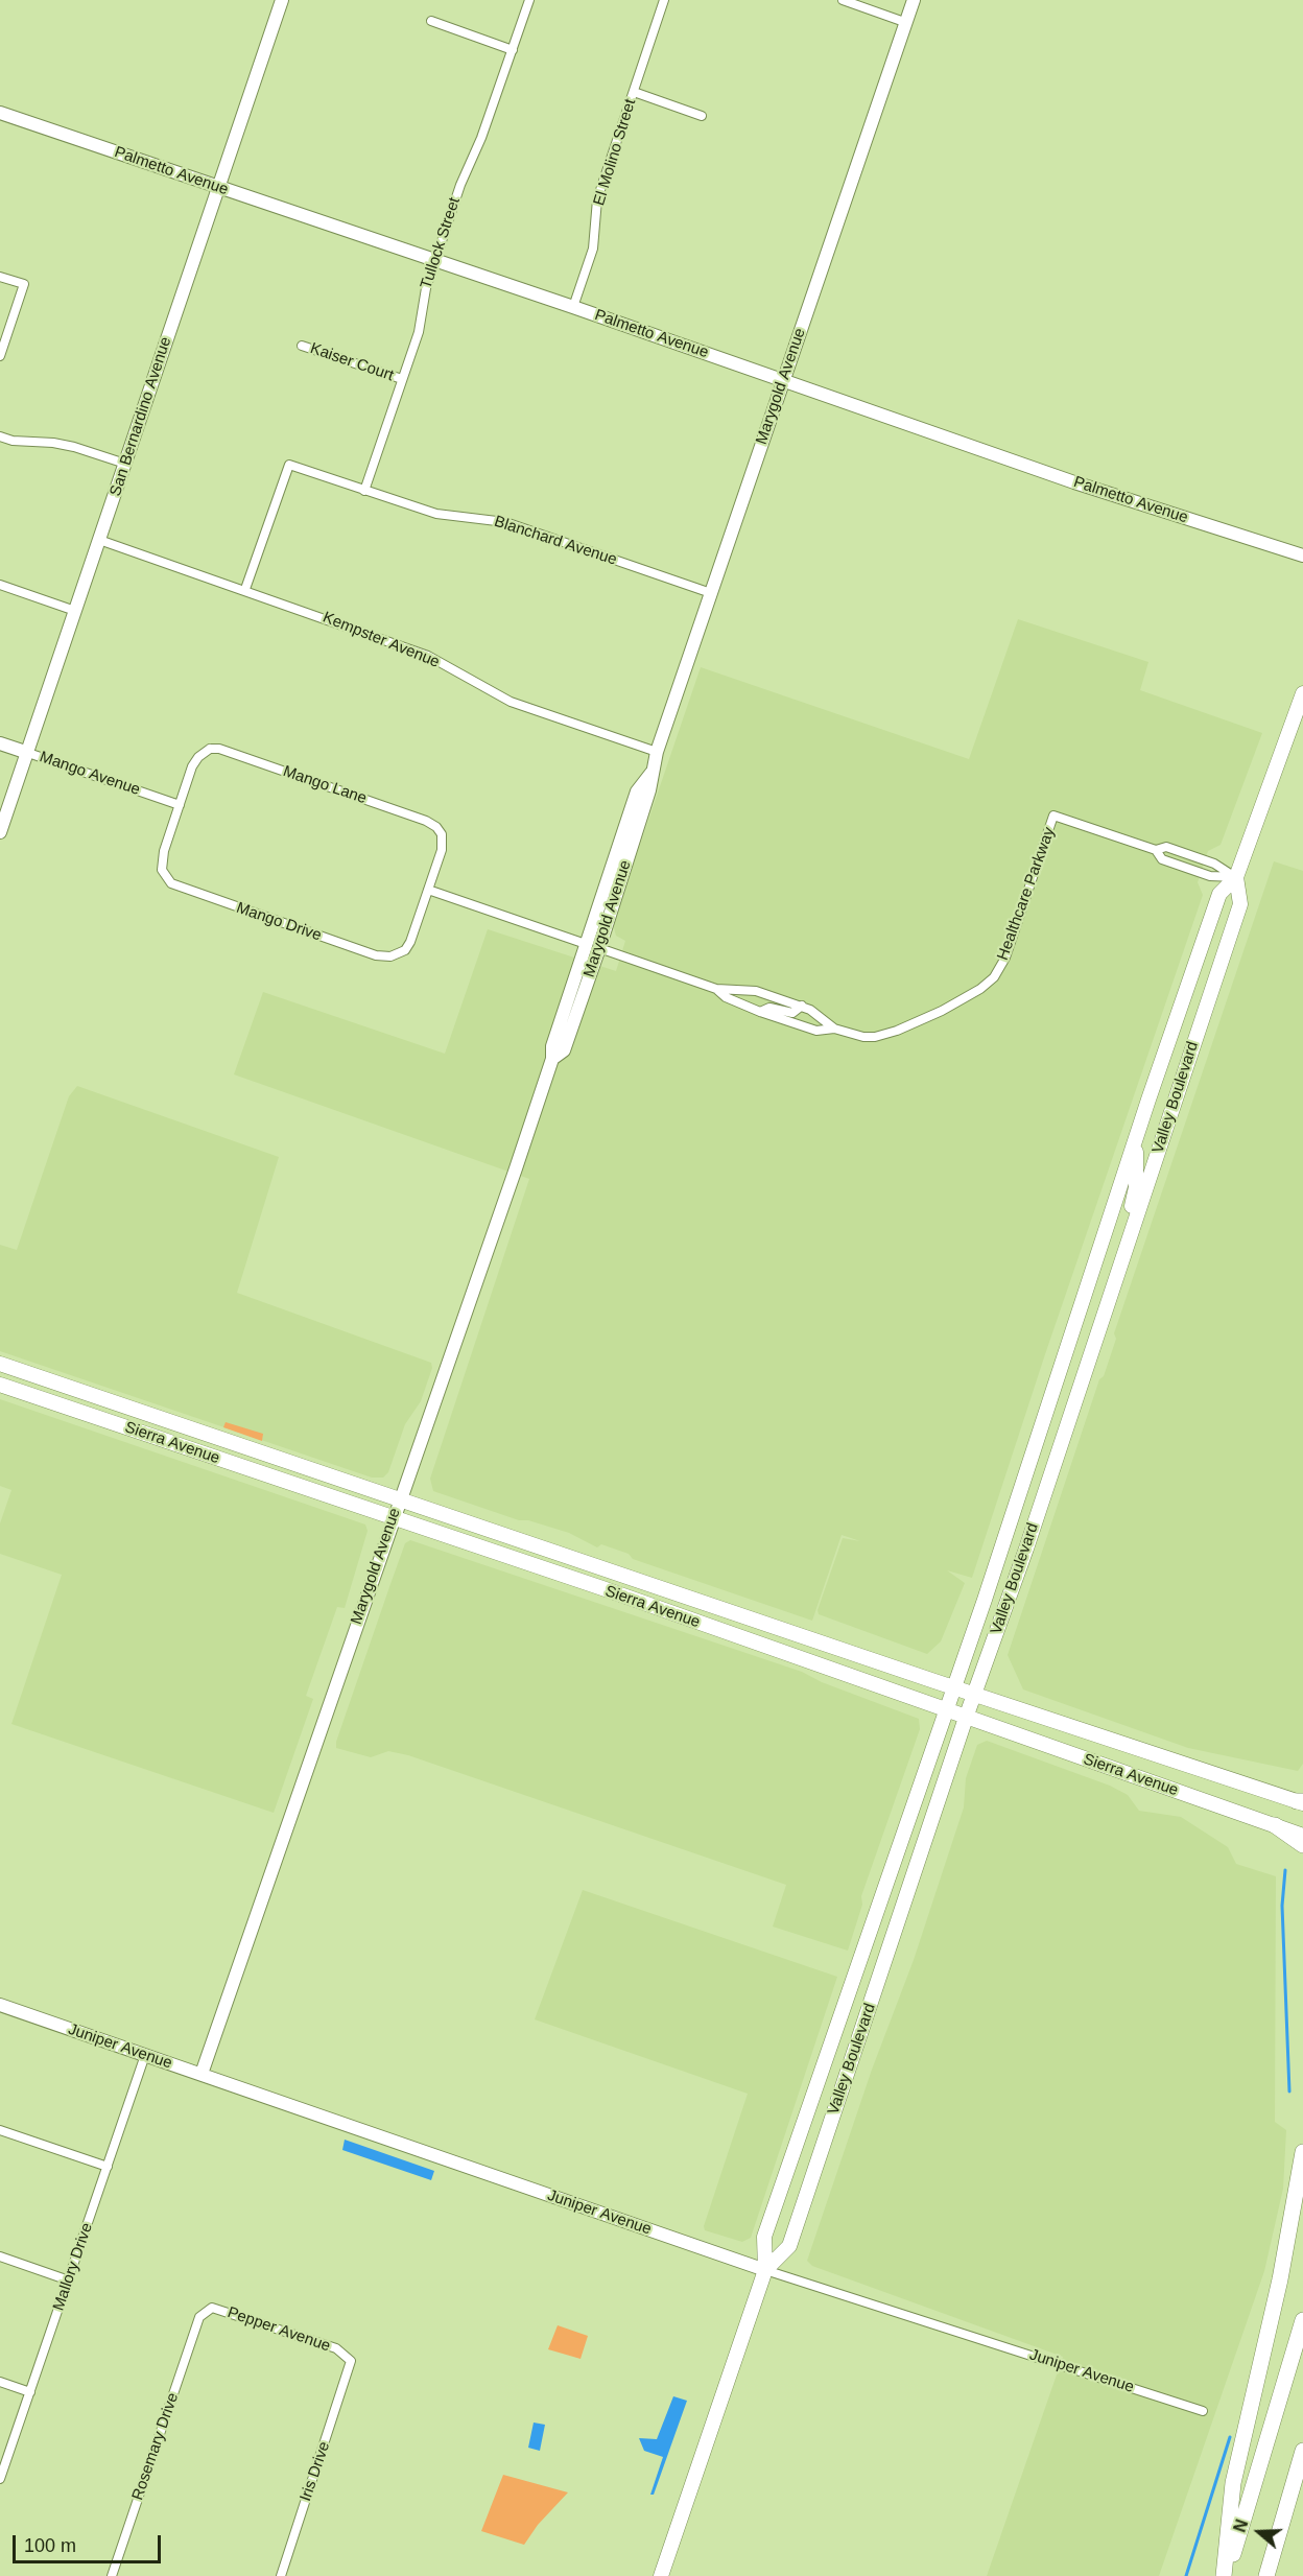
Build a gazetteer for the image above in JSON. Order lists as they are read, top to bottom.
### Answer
{
  "streets": {
    "main road": ["Valley Boulevard", "Sierra Avenue"],
    "street": [
      "El Molino Street",
      "Palmetto Avenue",
      "Tullock Street",
      "Kaiser Court",
      "Marygold Avenue",
      "San Bernardino Avenue",
      "Blanchard Avenue",
      "Kempster Avenue",
      "Mango Avenue",
      "Mango Lane",
      "Healthcare Parkway",
      "Mango Drive",
      "Juniper Avenue",
      "Mallory Drive",
      "Pepper Avenue",
      "Rosemary Drive",
      "Iris Drive"
    ]
  },
  "crossings": [
    ["El Molino Street", "Palmetto Avenue"],
    ["Palmetto Avenue", "Tullock Street"],
    ["Palmetto Avenue", "Marygold Avenue"],
    ["Palmetto Avenue", "San Bernardino Avenue"],
    ["Tullock Street", "Kaiser Court"],
    ["Tullock Street", "Blanchard Avenue"],
    ["Marygold Avenue", "Blanchard Avenue"],
    ["Marygold Avenue", "Kempster Avenue"],
    ["Marygold Avenue", "Healthcare Parkway"],
    ["Marygold Avenue", "Sierra Avenue"],
    ["Marygold Avenue", "Juniper Avenue"],
    ["San Bernardino Avenue", "Kempster Avenue"],
    ["San Bernardino Avenue", "Mango Avenue"],
    ["Blanchard Avenue", "Kempster Avenue"],
    ["Mango Avenue", "Mango Lane"],
    ["Mango Avenue", "Mango Drive"],
    ["Mango Lane", "Mango Drive"],
    ["Healthcare Parkway", "Valley Boulevard"],
    ["Valley Boulevard", "Sierra Avenue"],
    ["Valley Boulevard", "Juniper Avenue"],
    ["Juniper Avenue", "Mallory Drive"],
    ["Pepper Avenue", "Rosemary Drive"],
    ["Pepper Avenue", "Iris Drive"]
  ],
  "scale_bar": "100 m",
  "north": "left"
}
